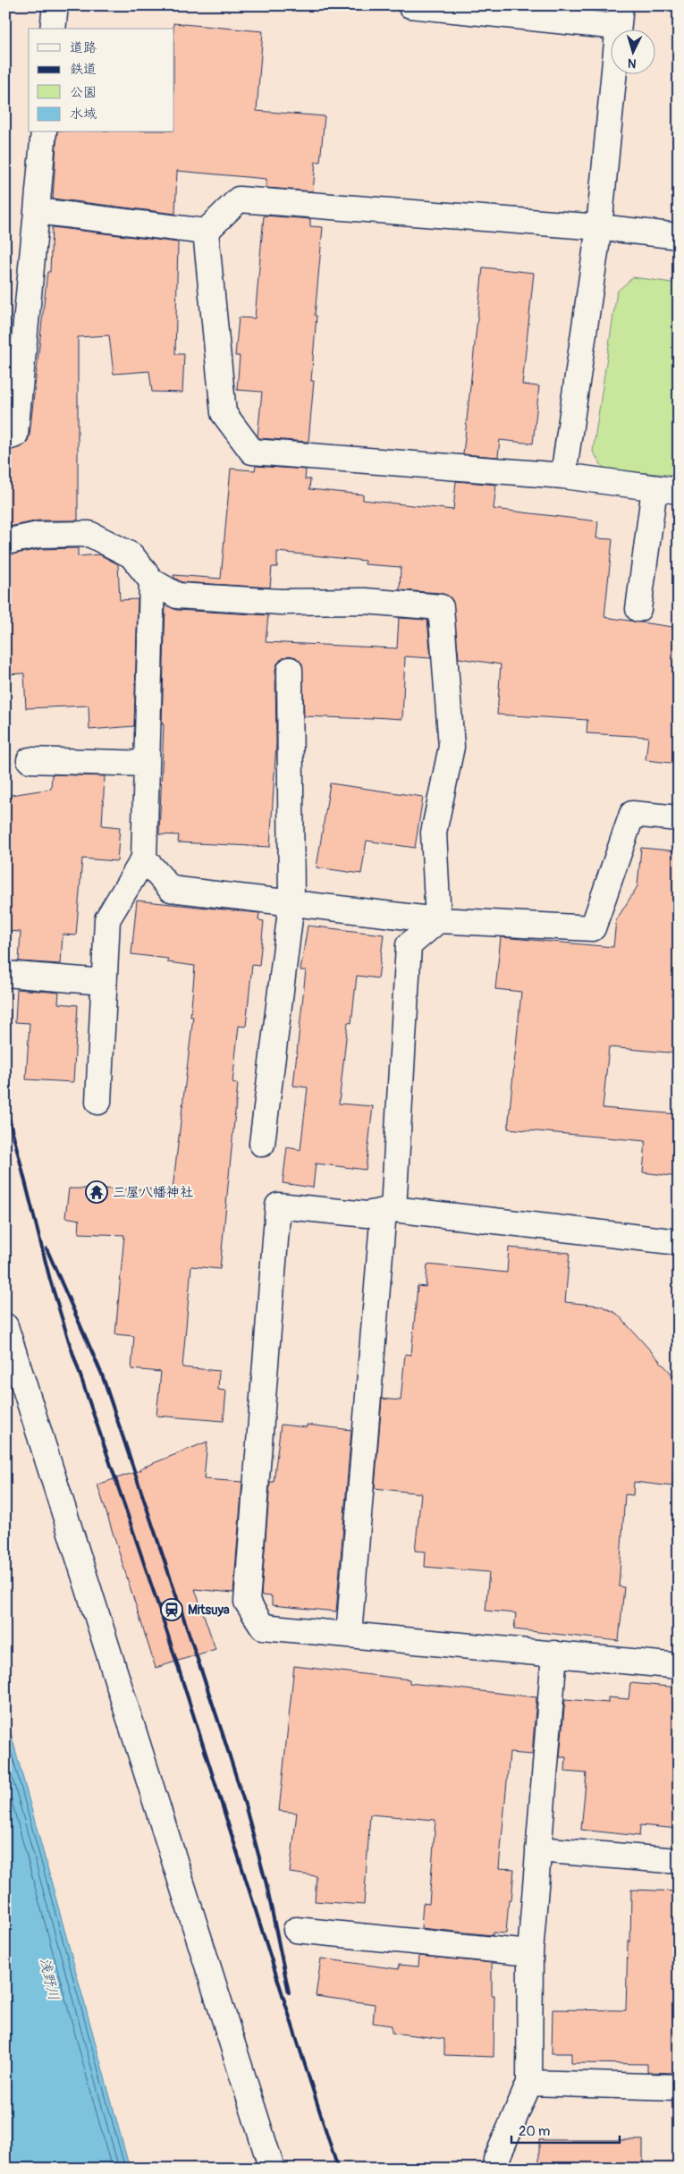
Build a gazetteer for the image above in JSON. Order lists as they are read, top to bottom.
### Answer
{
  "water": ["浅野川"],
  "places": {
    "temple": ["三屋八幡神社"],
    "station": ["Mitsuya"]
  },
  "legend": [
    "道路",
    "鉄道",
    "公園",
    "水域"
  ],
  "scale_bar": "20 m",
  "north": "bottom"
}
